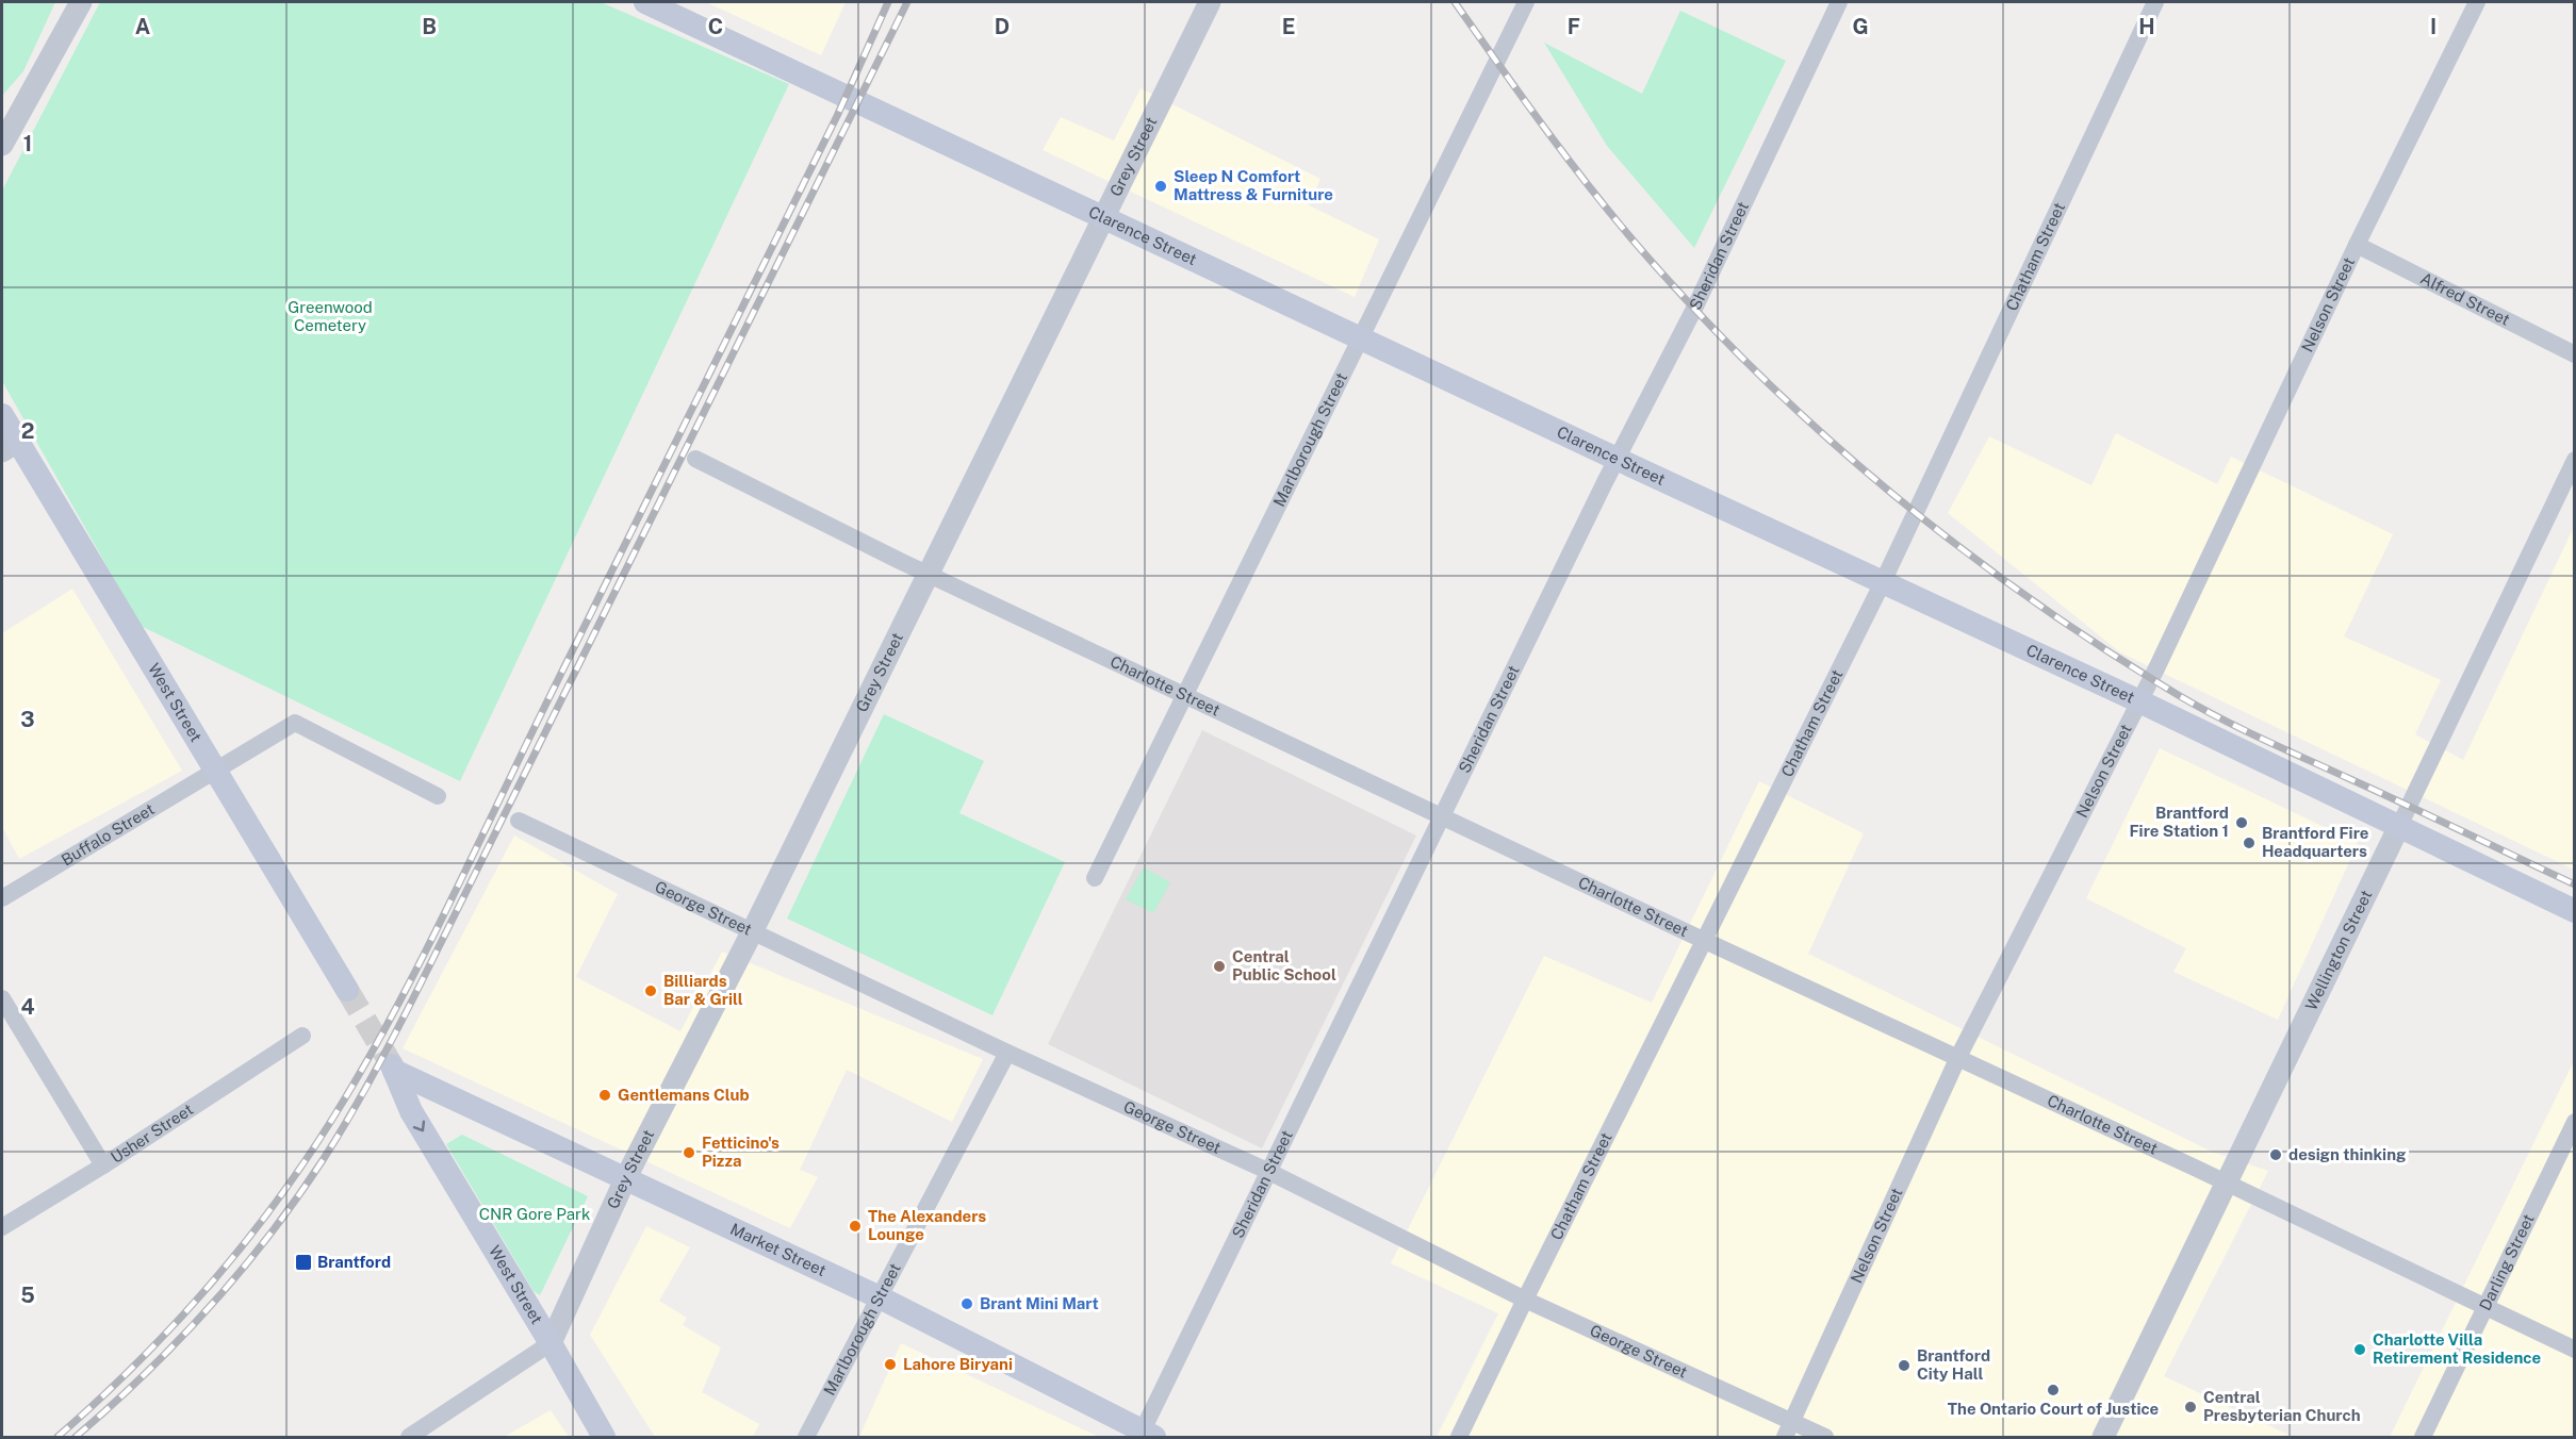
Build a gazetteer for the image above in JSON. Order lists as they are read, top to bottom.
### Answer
{
  "streets": {
    "main road": ["Clarence Street", "West Street", "Market Street"],
    "street": [
      "Grey Street",
      "Chatham Street",
      "Sheridan Street",
      "Alfred Street",
      "Nelson Street",
      "Marlborough Street",
      "Charlotte Street",
      "Buffalo Street",
      "George Street",
      "Wellington Street",
      "Usher Street",
      "Darling Street"
    ]
  },
  "crossings": [
    ["Grey Street", "Clarence Street"],
    ["Grey Street", "Charlotte Street"],
    ["Grey Street", "West Street"],
    ["Grey Street", "George Street"],
    ["Grey Street", "Market Street"],
    ["Clarence Street", "Chatham Street"],
    ["Clarence Street", "Sheridan Street"],
    ["Clarence Street", "Nelson Street"],
    ["Clarence Street", "Marlborough Street"],
    ["Clarence Street", "Wellington Street"],
    ["Chatham Street", "Charlotte Street"],
    ["Chatham Street", "George Street"],
    ["Sheridan Street", "Charlotte Street"],
    ["Sheridan Street", "George Street"],
    ["Sheridan Street", "Market Street"],
    ["Alfred Street", "Nelson Street"],
    ["Nelson Street", "Charlotte Street"],
    ["Nelson Street", "George Street"],
    ["Marlborough Street", "Charlotte Street"],
    ["Marlborough Street", "George Street"],
    ["Marlborough Street", "Market Street"],
    ["Charlotte Street", "Wellington Street"],
    ["Charlotte Street", "Darling Street"],
    ["West Street", "Buffalo Street"],
    ["West Street", "Market Street"]
  ],
  "parks": ["Greenwood Cemetery", "CNR Gore Park"],
  "places": {
    "other": [
      "Sleep N Comfort Mattress & Furniture",
      "Brantford Fire Station 1",
      "Brantford Fire Headquarters",
      "Central Public School",
      "Billiards Bar & Grill",
      "Gentlemans Club",
      "Fetticino's Pizza",
      "design thinking",
      "The Alexanders Lounge",
      "Brant Mini Mart",
      "Charlotte Villa Retirement Residence",
      "Lahore Biryani",
      "Brantford City Hall",
      "The Ontario Court of Justice",
      "Central Presbyterian Church"
    ],
    "transit": ["Brantford"]
  },
  "grid": {
    "columns": [
      "A",
      "B",
      "C",
      "D",
      "E",
      "F",
      "G",
      "H",
      "I"
    ],
    "rows": [
      "1",
      "2",
      "3",
      "4",
      "5"
    ]
  }
}
